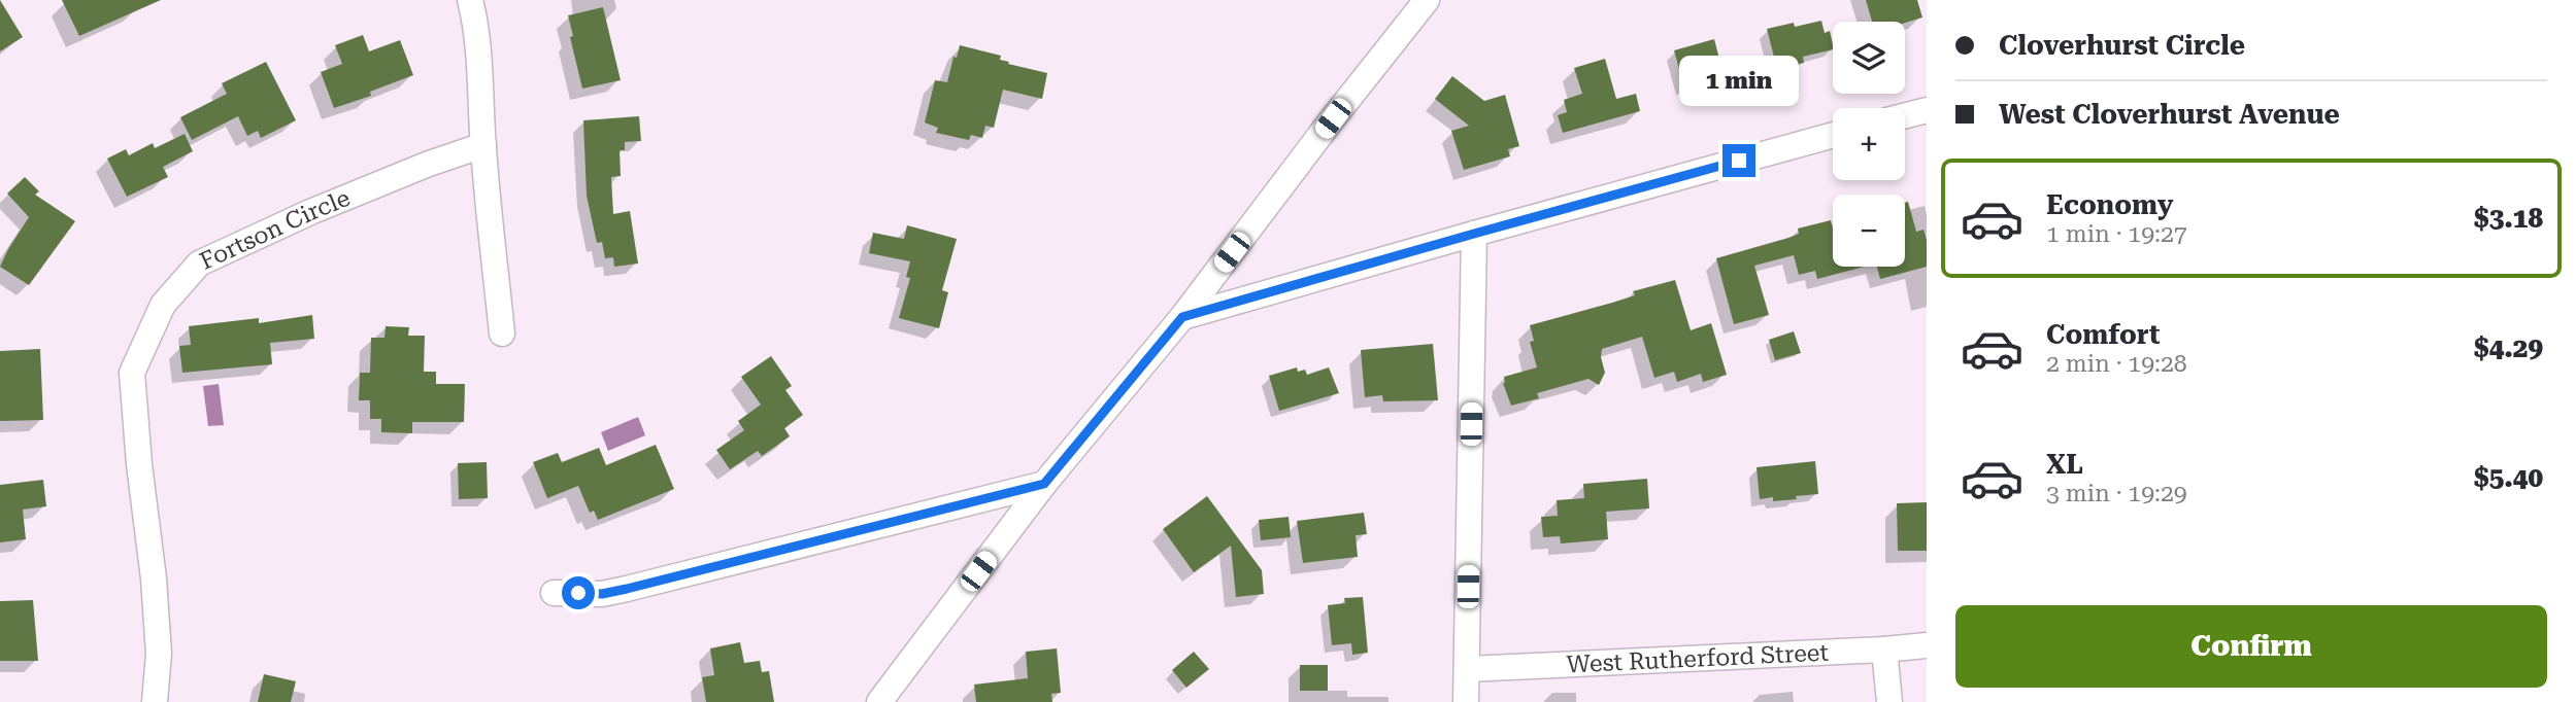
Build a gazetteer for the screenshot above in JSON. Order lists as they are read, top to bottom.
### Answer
{
  "streets": {
    "street": ["Fortson Circle", "West Rutherford Street"]
  },
  "page": {
    "banner": ["Cloverhurst Circle", "West Cloverhurst Avenue"],
    "map_buttons": ["+", "−"],
    "bubble": "1 min",
    "list": [
      {
        "name": "Economy",
        "note": "1 min · 19:27",
        "value": "$3.18"
      },
      {
        "name": "Comfort",
        "note": "2 min · 19:28",
        "value": "$4.29"
      },
      {
        "name": "XL",
        "note": "3 min · 19:29",
        "value": "$5.40"
      }
    ],
    "buttons": "Confirm"
  }
}
